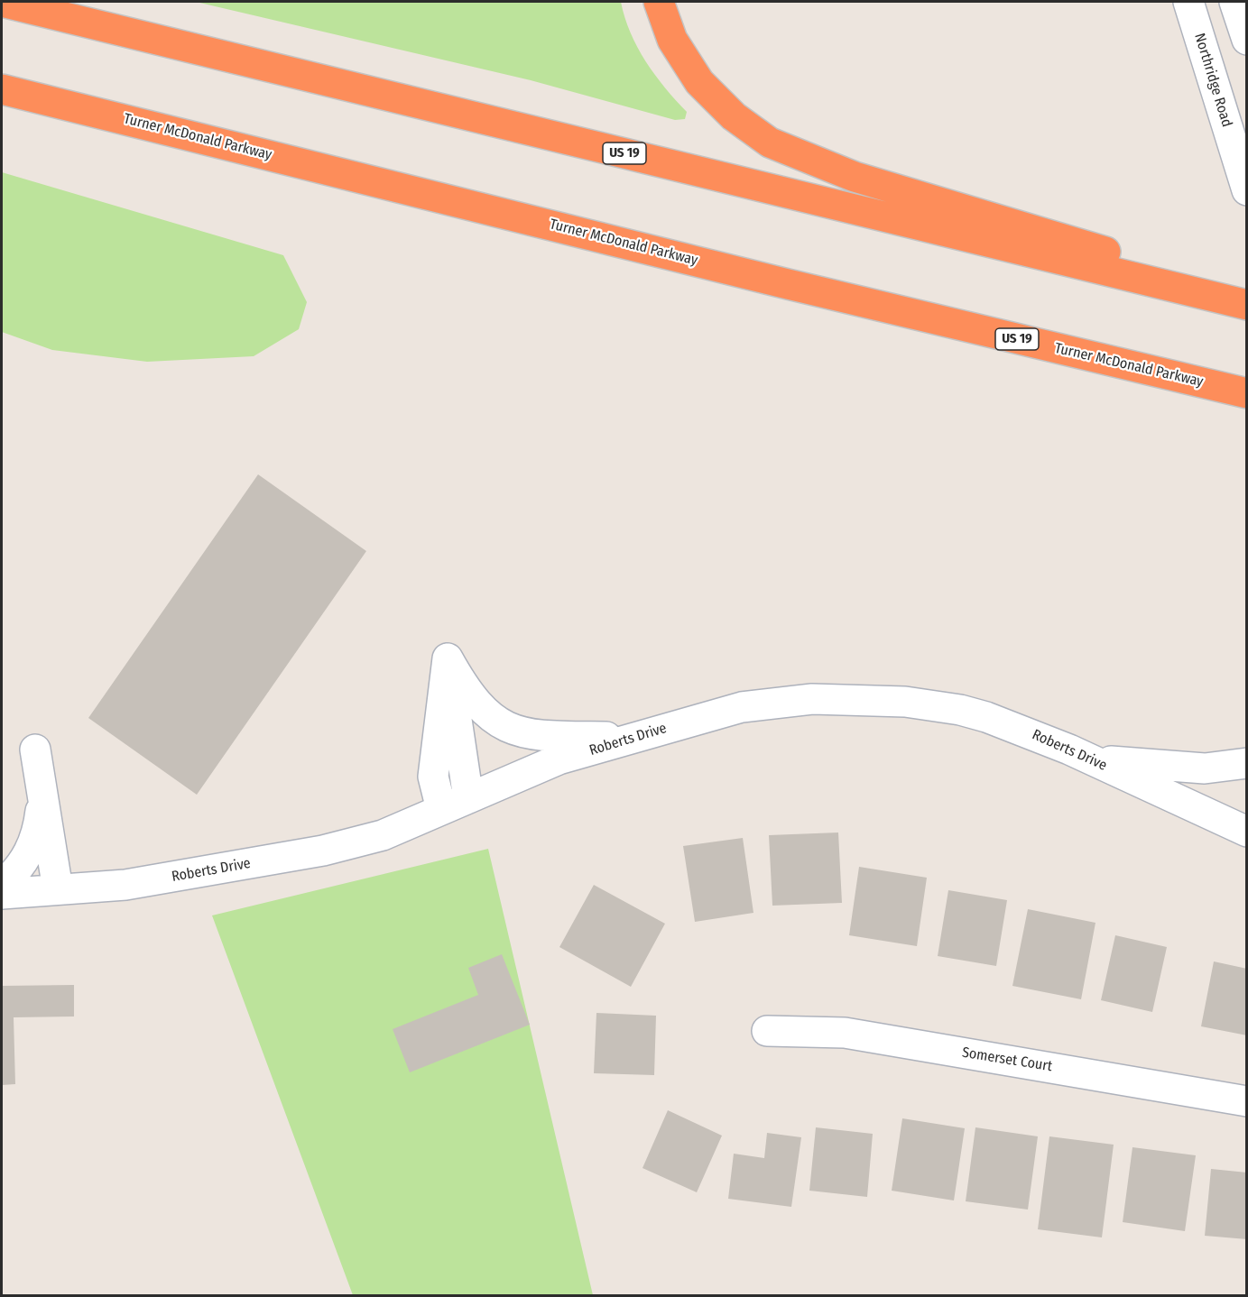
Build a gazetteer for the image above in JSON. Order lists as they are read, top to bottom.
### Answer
{
  "streets": {
    "highway": ["Turner McDonald Parkway", "US 19"],
    "street": ["Northridge Road", "Roberts Drive", "Somerset Court"]
  }
}
